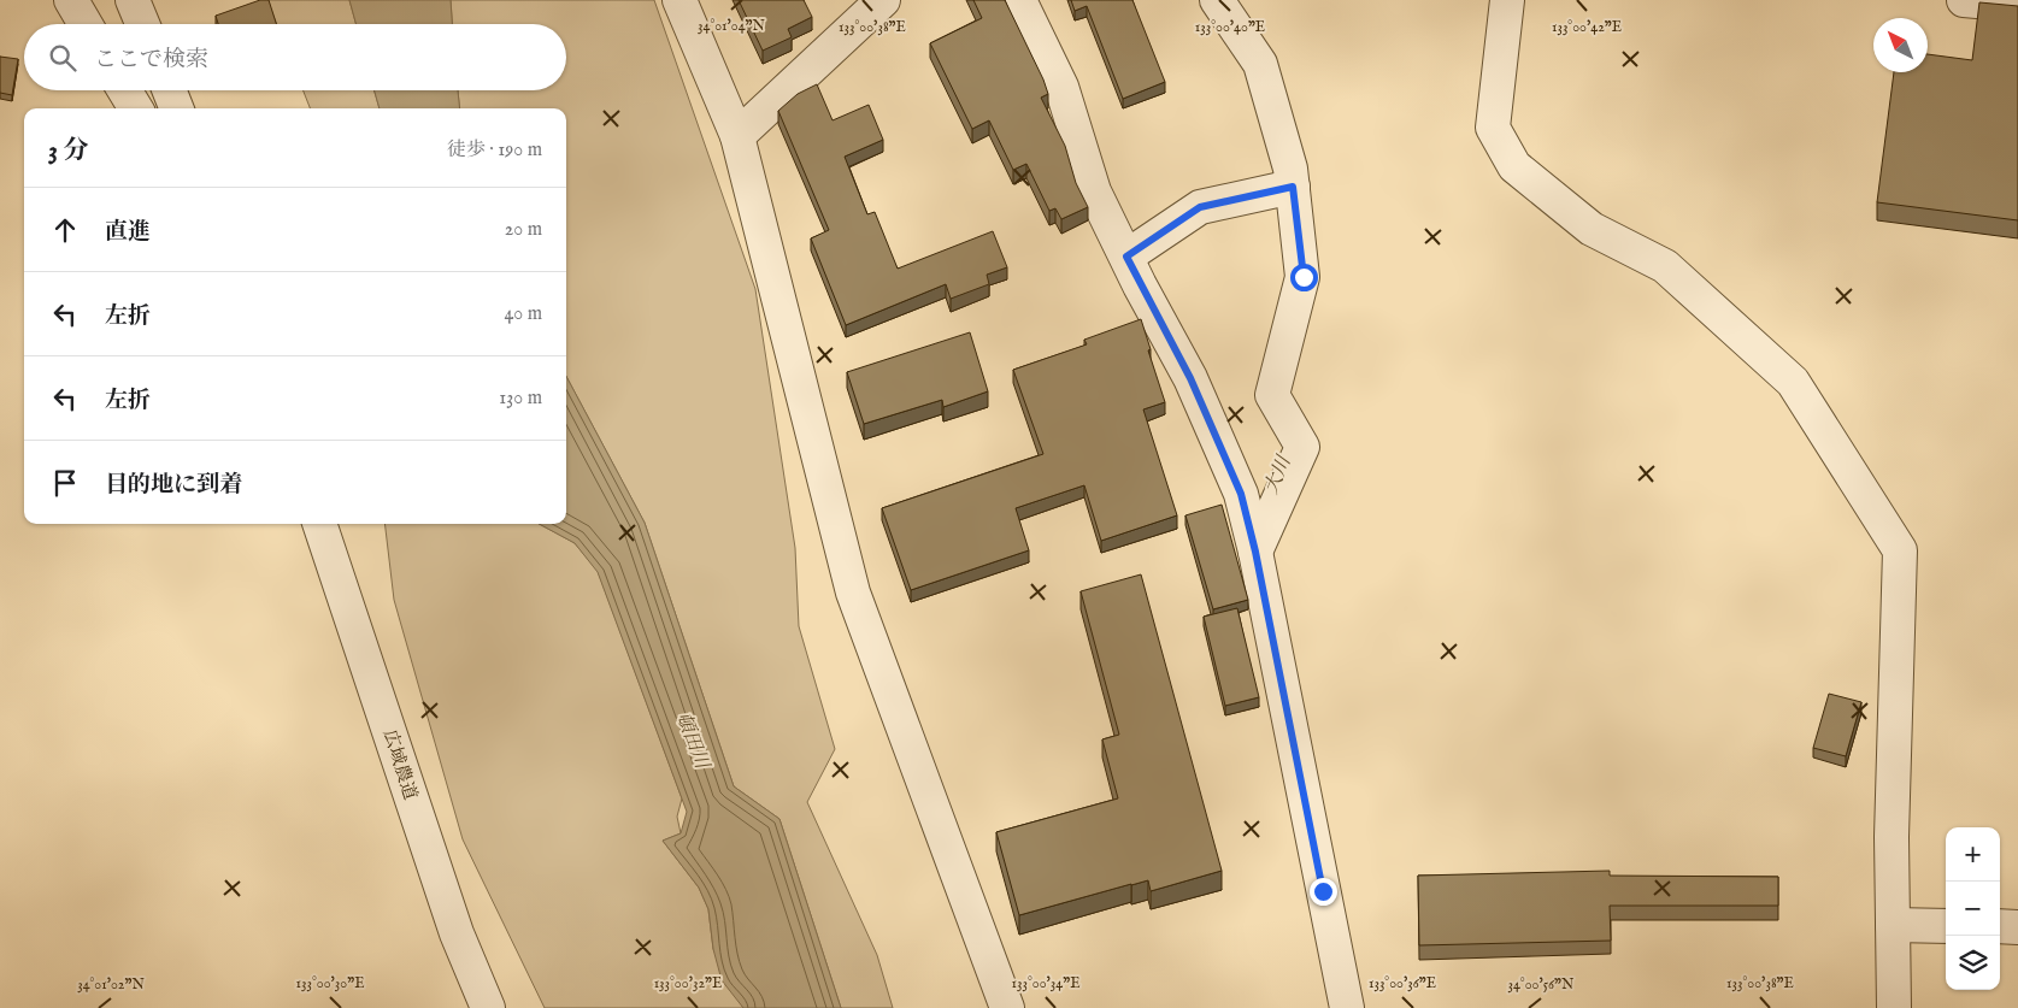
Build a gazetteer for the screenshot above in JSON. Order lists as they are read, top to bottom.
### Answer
{
  "streets": {
    "street": ["広域農道"]
  },
  "water": ["大川", "頓田川"],
  "north": "top left",
  "page": {
    "search": "ここで検索",
    "heading": ["3 分", "徒歩 · 190 m"],
    "list": [
      ["直進", "20 m"],
      ["左折", "40 m"],
      ["左折", "130 m"],
      "目的地に到着"
    ],
    "map_buttons": ["+", "−"]
  },
  "coordinates": [
    "34°01'04\"N",
    "133°00'38\"E",
    "133°00'40\"E",
    "133°00'42\"E",
    "133°00'30\"E",
    "133°00'32\"E",
    "133°00'34\"E",
    "133°00'36\"E",
    "34°01'02\"N",
    "34°00'56\"N"
  ]
}
